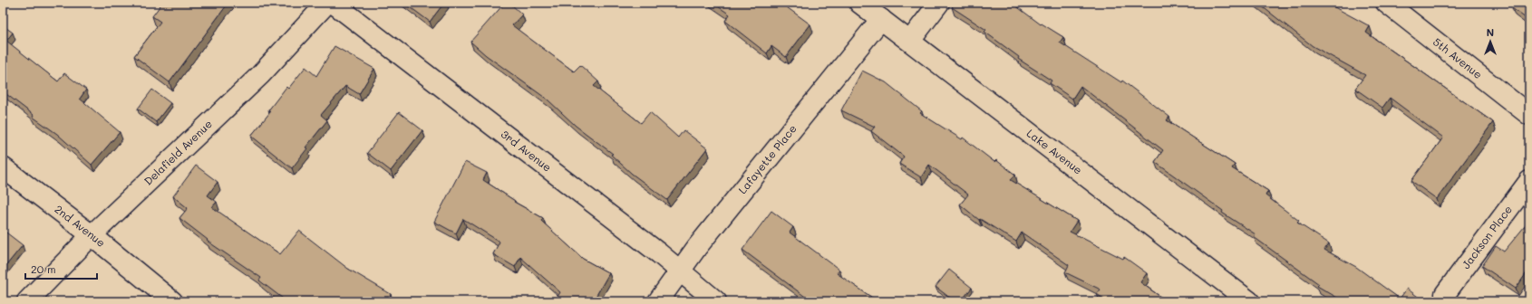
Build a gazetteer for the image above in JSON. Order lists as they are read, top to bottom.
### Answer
{
  "streets": {
    "street": [
      "5th Avenue",
      "3rd Avenue",
      "Lake Avenue",
      "Delafield Avenue",
      "Lafayette Place",
      "2nd Avenue",
      "Jackson Place"
    ]
  },
  "crossings": [
    ["3rd Avenue", "Lafayette Place"],
    ["Lake Avenue", "Lafayette Place"],
    ["Delafield Avenue", "2nd Avenue"]
  ],
  "scale_bar": "20 m",
  "north": "top"
}
